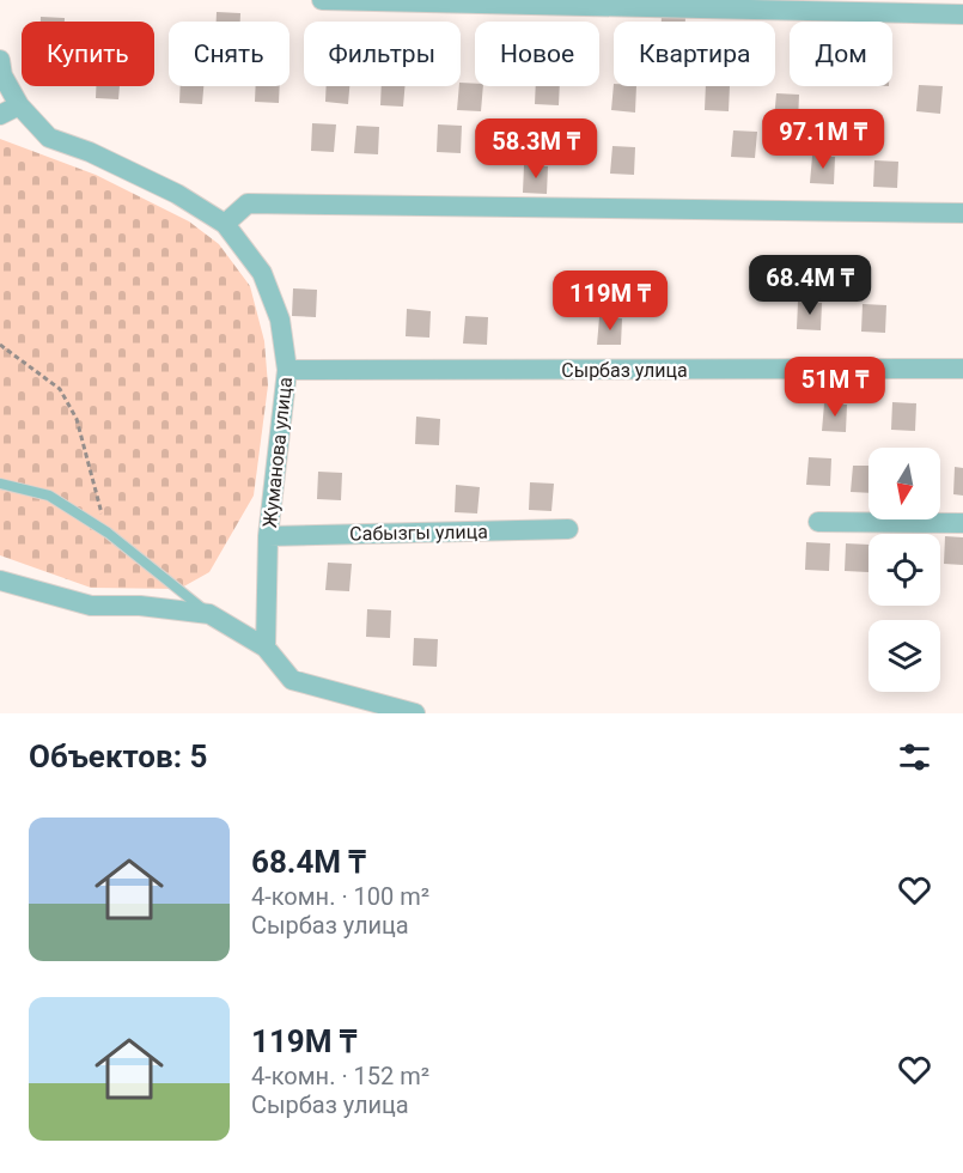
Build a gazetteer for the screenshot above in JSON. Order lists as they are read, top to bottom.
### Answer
{
  "streets": {
    "street": ["Сырбаз улица", "Жуманова улица", "Сабызгы улица"]
  },
  "crossings": [
    ["Сырбаз улица", "Жуманова улица"],
    ["Жуманова улица", "Сабызгы улица"]
  ],
  "north": "bottom",
  "page": {
    "chip": [
      "Купить",
      "Снять",
      "Фильтры",
      "Новое",
      "Квартира",
      "Дом"
    ],
    "price": [
      "97.1M ₸",
      "58.3M ₸",
      "68.4M ₸",
      "119M ₸",
      "51M ₸"
    ],
    "heading": "Объектов: 5",
    "list": [
      {
        "name": "68.4M ₸",
        "note": "4-комн. · 100 m² · Сырбаз улица"
      },
      {
        "name": "119M ₸",
        "note": "4-комн. · 152 m² · Сырбаз улица"
      }
    ]
  }
}
